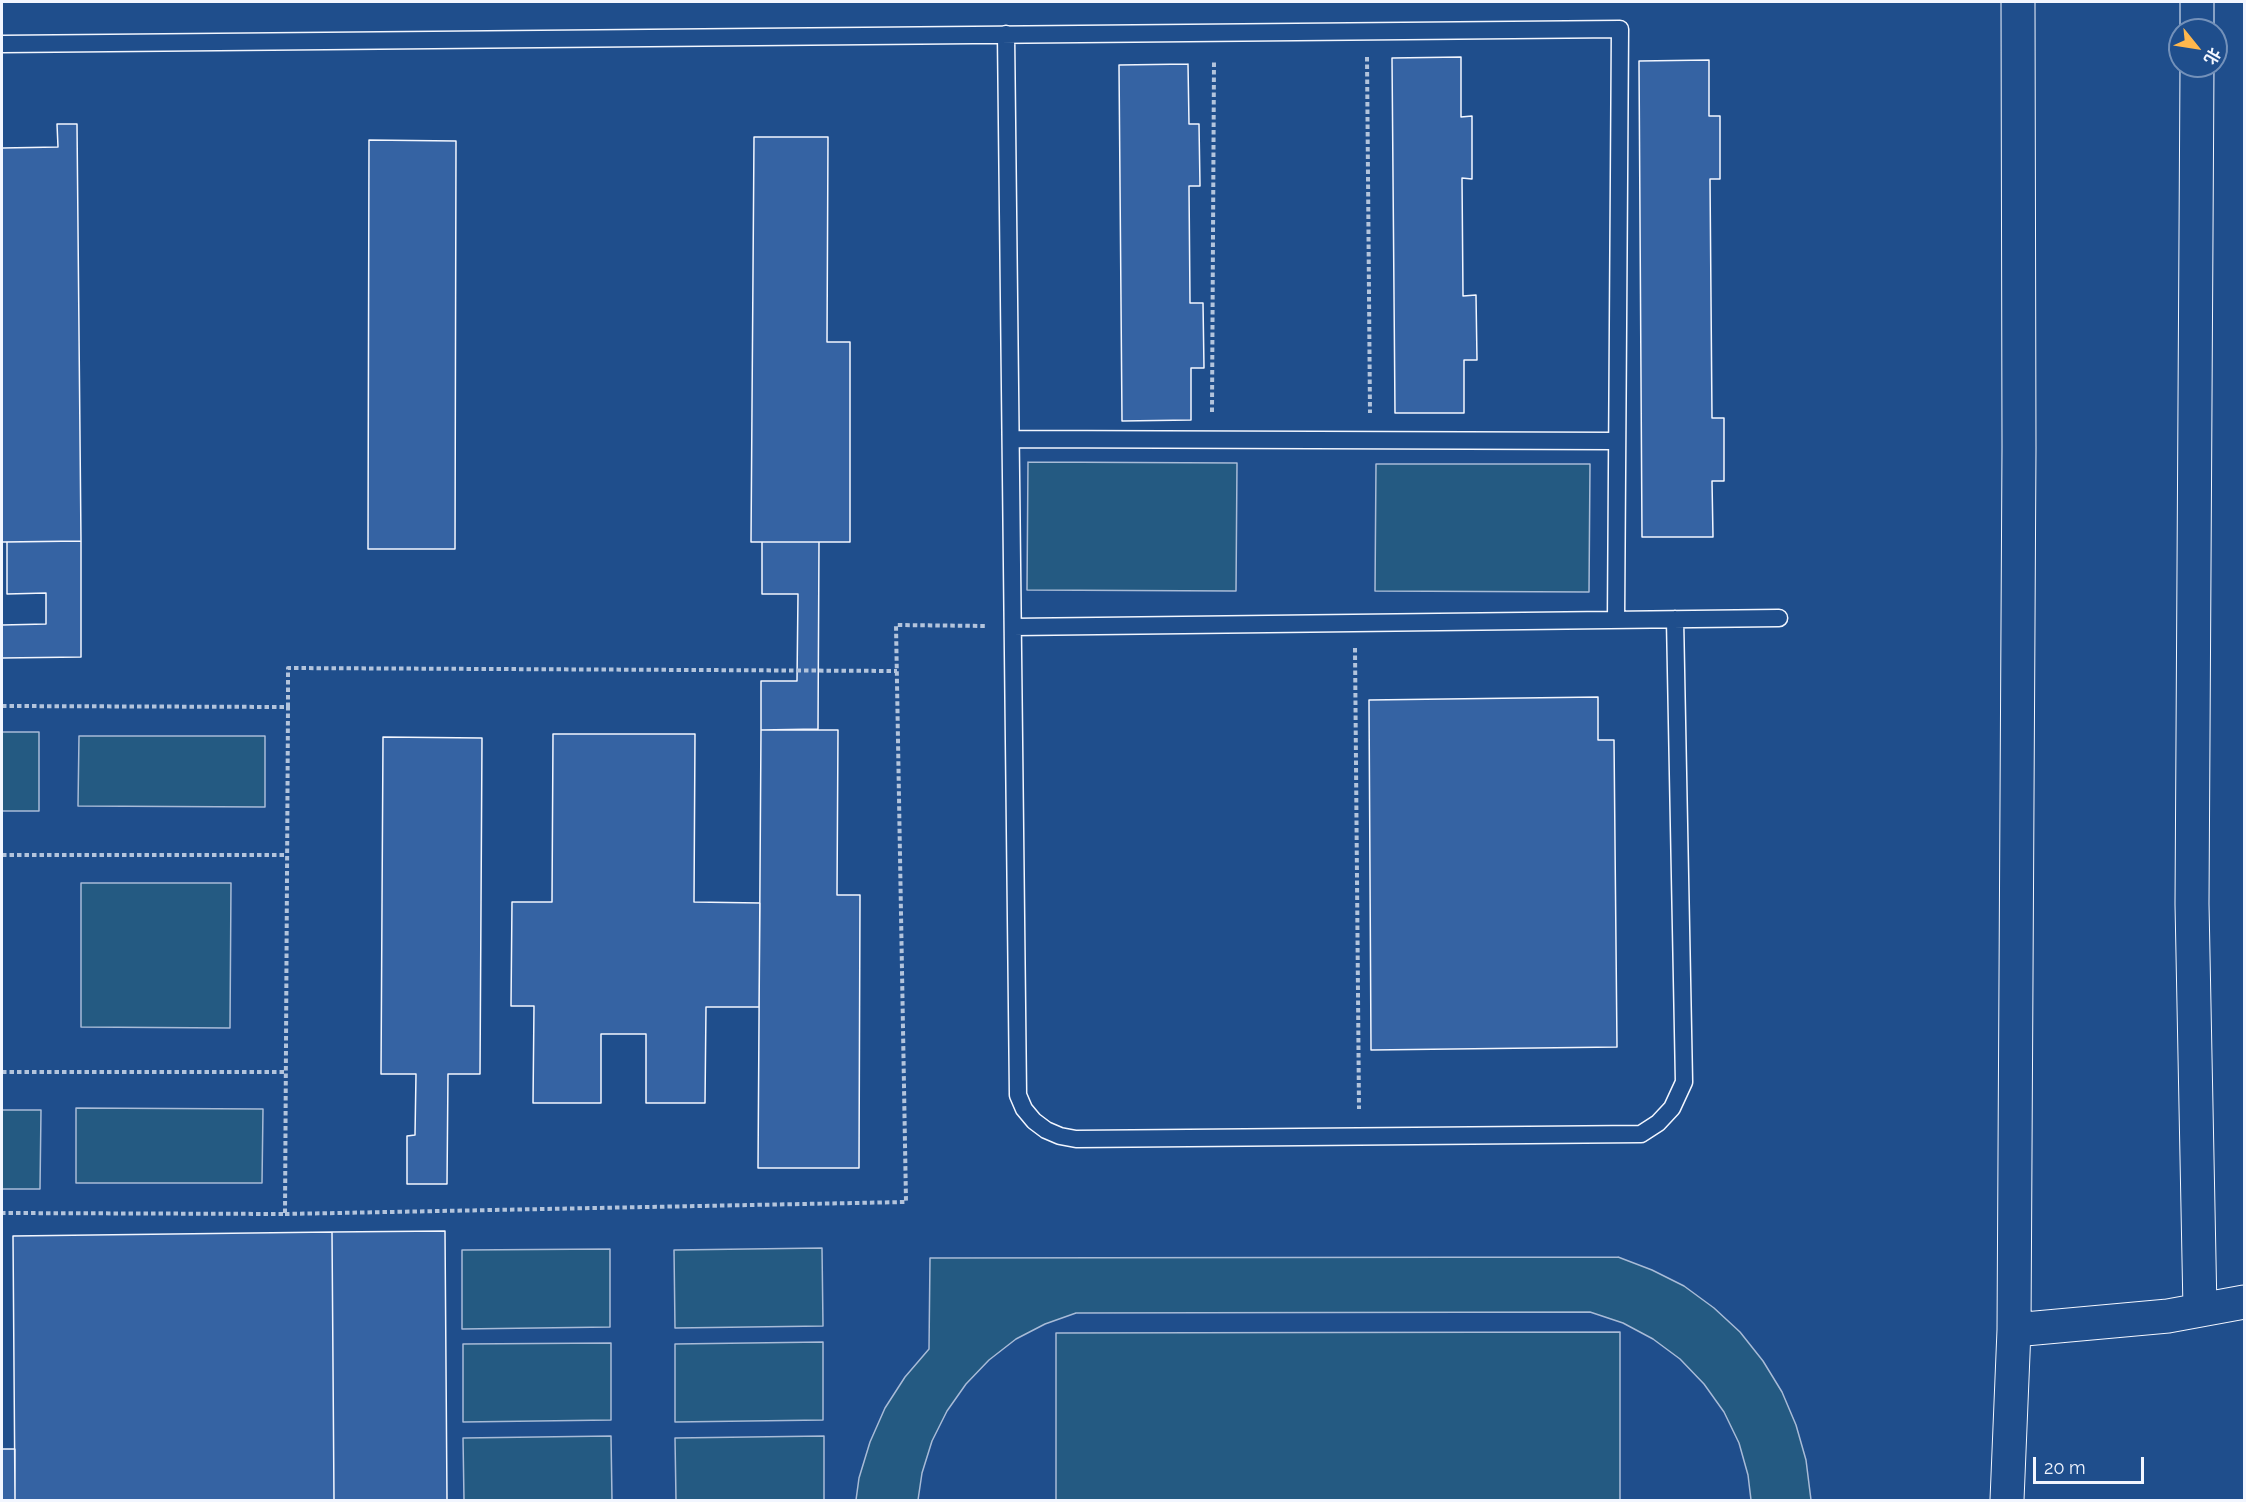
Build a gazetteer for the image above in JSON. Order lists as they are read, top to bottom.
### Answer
{
  "scale_bar": "20 m",
  "north": "bottom right"
}
